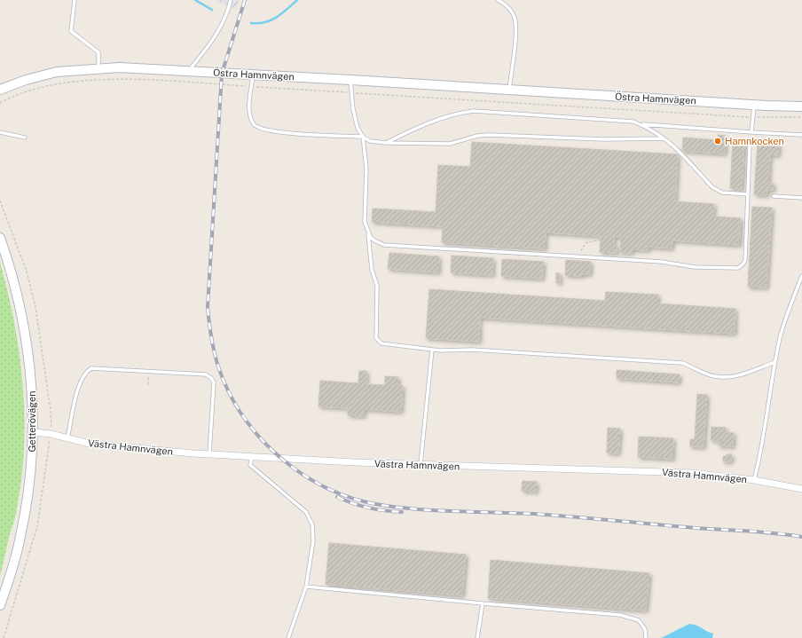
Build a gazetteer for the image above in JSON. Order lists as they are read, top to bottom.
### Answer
{
  "streets": {
    "street": ["Östra Hamnvägen", "Getterövägen", "Västra Hamnvägen"]
  },
  "crossings": [
    ["Getterövägen", "Västra Hamnvägen"]
  ],
  "places": ["Hamnkocken"]
}
